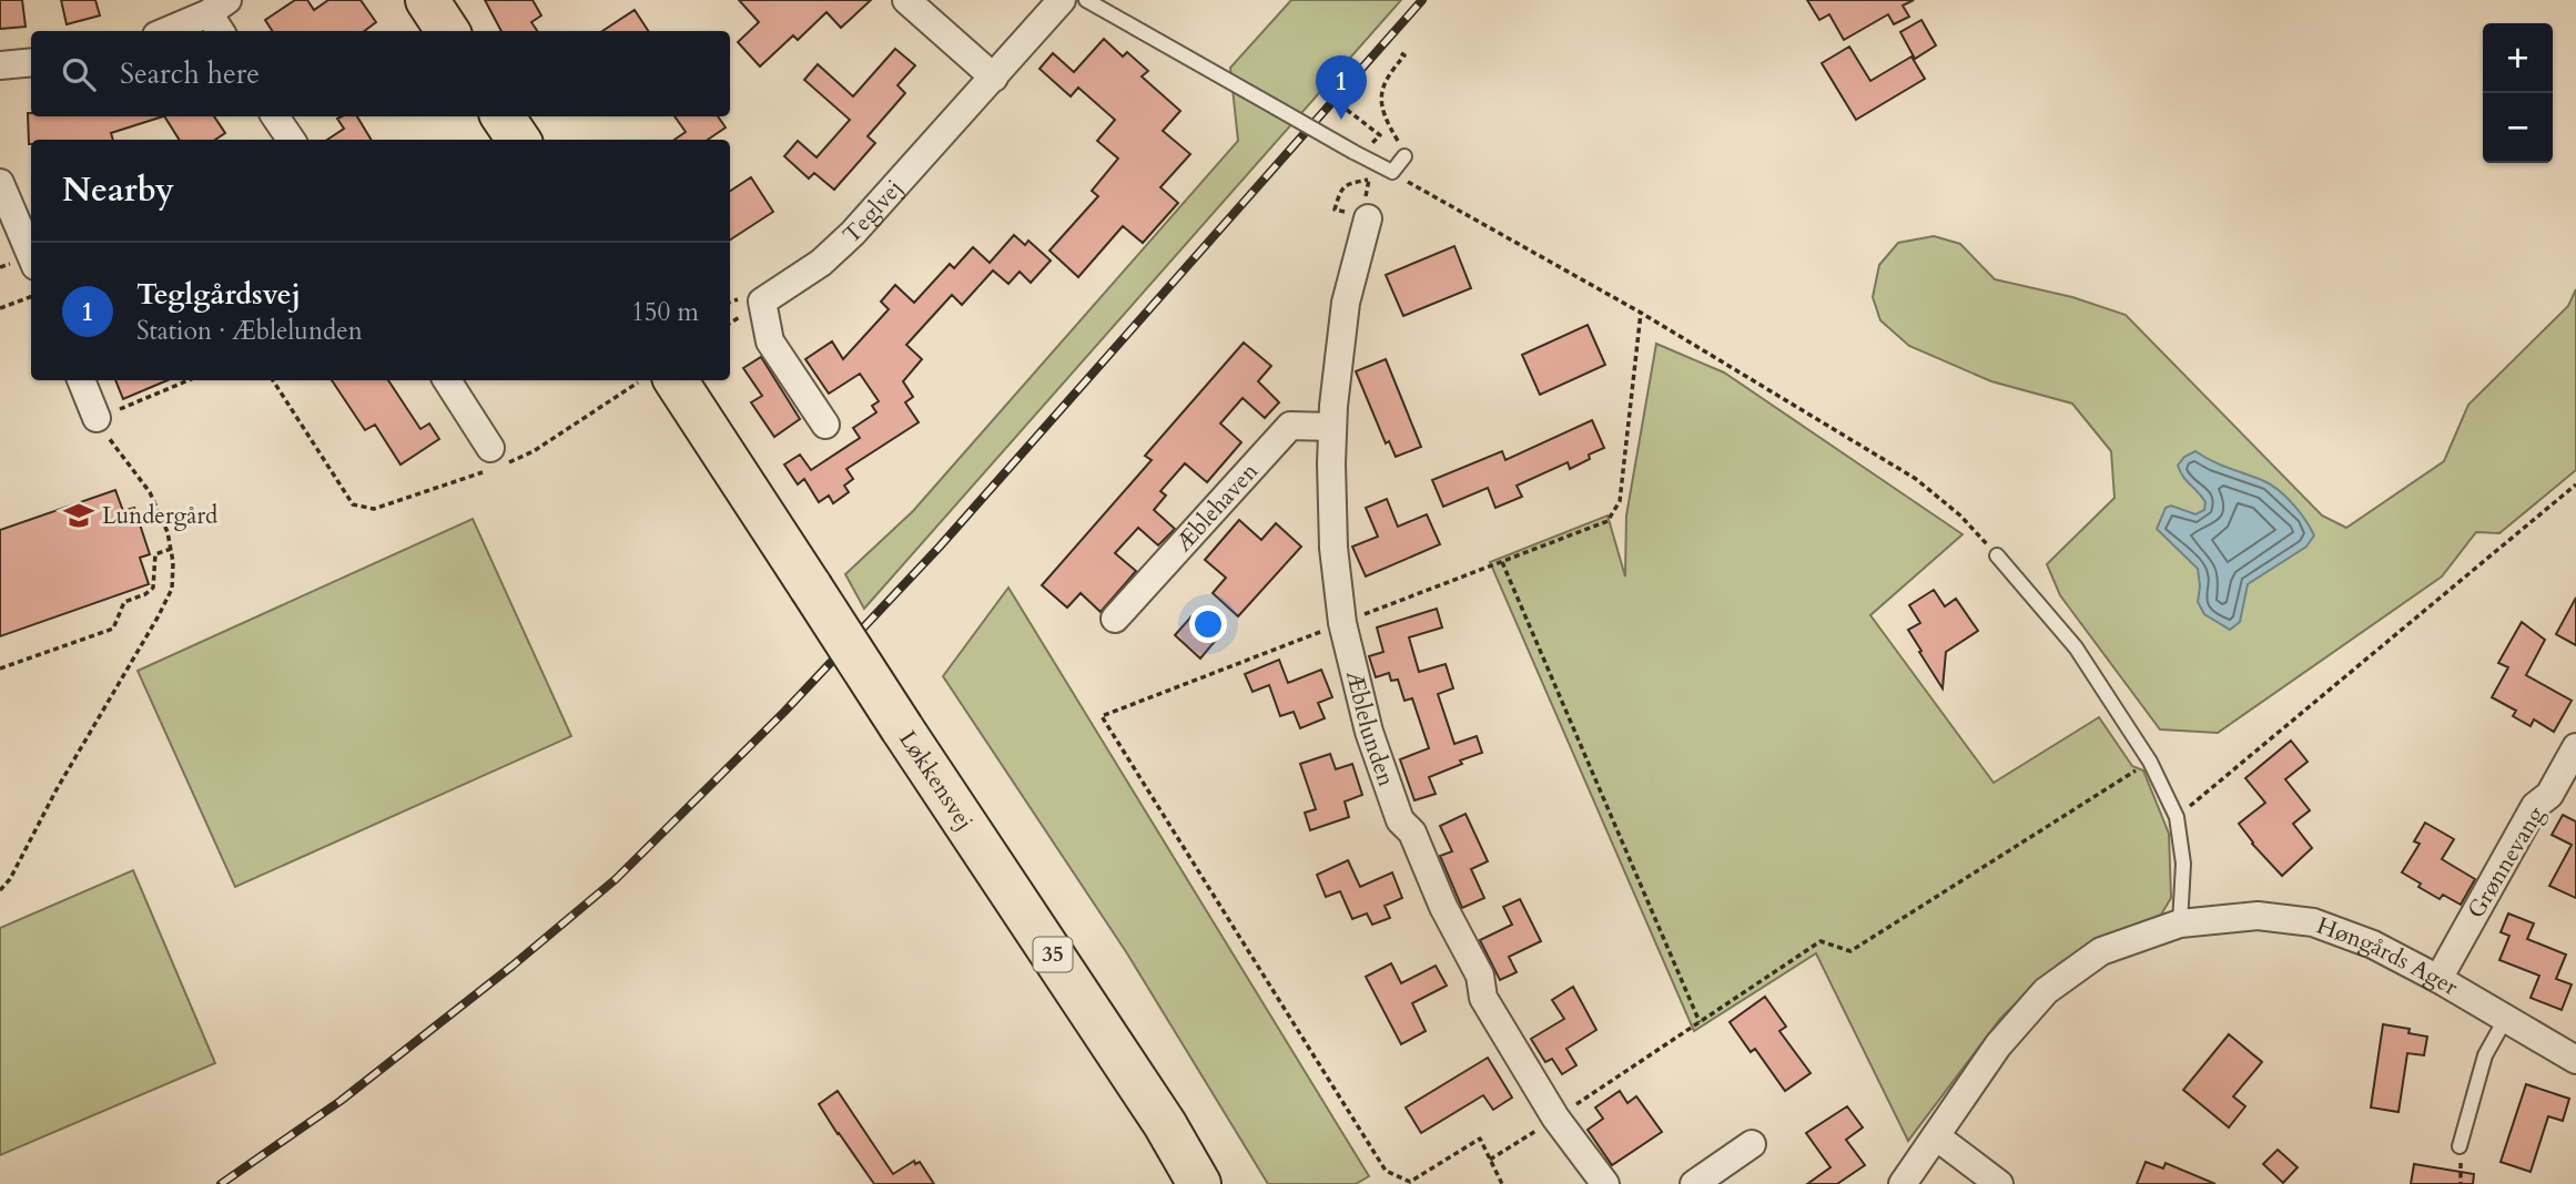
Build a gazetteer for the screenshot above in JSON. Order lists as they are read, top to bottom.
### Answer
{
  "streets": {
    "main road": ["Løkkensvej", "35"],
    "street": [
      "Teglvej",
      "Æblehaven",
      "Æblelunden",
      "Grønnevang",
      "Høngårds Ager"
    ]
  },
  "crossings": [
    ["Æblehaven", "Æblelunden"],
    ["Grønnevang", "Høngårds Ager"]
  ],
  "places": {
    "school or university": ["Lundergård"]
  },
  "page": {
    "map_buttons": ["+", "−"],
    "search": "Search here",
    "pins": "1",
    "heading": "Nearby",
    "list": [
      {
        "mark": "1",
        "name": "Teglgårdsvej",
        "note": "Station · Æblelunden",
        "value": "150 m"
      }
    ]
  }
}
